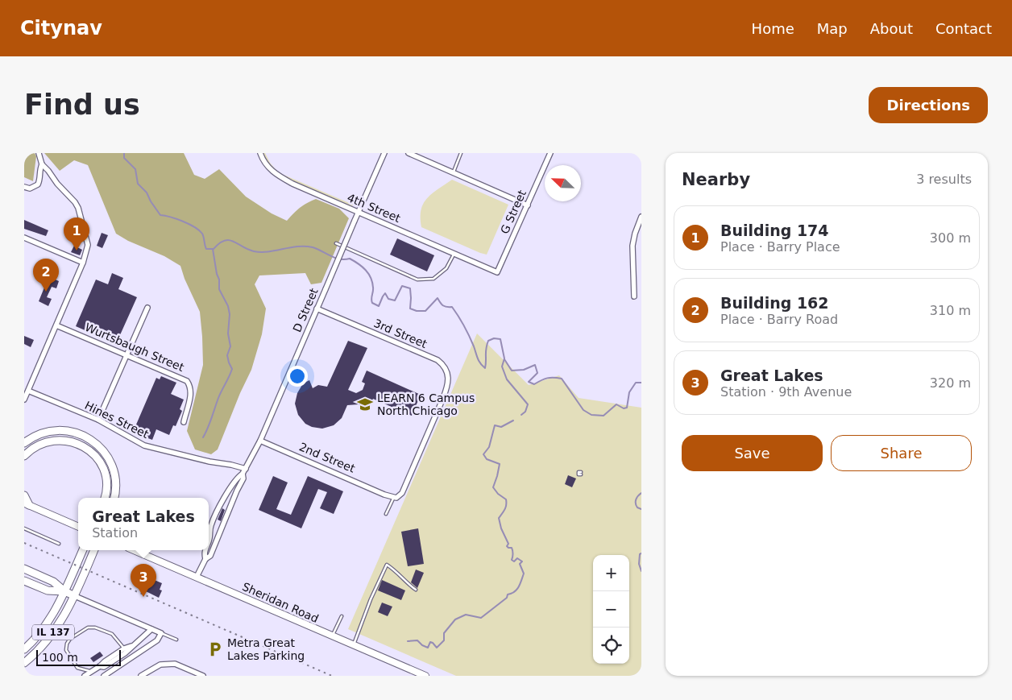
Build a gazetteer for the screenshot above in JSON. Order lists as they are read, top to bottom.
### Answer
{
  "streets": {
    "highway": ["IL 137"],
    "main road": ["Sheridan Road"],
    "street": [
      "4th Street",
      "G Street",
      "D Street",
      "3rd Street",
      "Wurtsbaugh Street",
      "Hines Street",
      "2nd Street"
    ]
  },
  "crossings": [
    ["4th Street", "G Street"],
    ["4th Street", "D Street"],
    ["D Street", "3rd Street"],
    ["D Street", "Hines Street"],
    ["D Street", "2nd Street"],
    ["D Street", "Sheridan Road"],
    ["3rd Street", "2nd Street"]
  ],
  "places": {
    "school or university": ["LEARN 6 Campus North Chicago"],
    "parking": ["Metra Great Lakes Parking"]
  },
  "scale_bar": "100 m",
  "north": "top left",
  "page": {
    "header": "Citynav",
    "nav": [
      "Home",
      "Map",
      "About",
      "Contact"
    ],
    "buttons": [
      "Directions",
      ["Save", "Share"]
    ],
    "title": "Find us",
    "heading": ["Nearby", "3 results"],
    "list": [
      {
        "mark": "1",
        "name": "Building 174",
        "note": "Place · Barry Place",
        "value": "300 m"
      },
      {
        "mark": "2",
        "name": "Building 162",
        "note": "Place · Barry Road",
        "value": "310 m"
      },
      {
        "mark": "3",
        "name": "Great Lakes",
        "note": "Station · 9th Avenue",
        "value": "320 m"
      }
    ],
    "pins": ["1", "2", "3"],
    "popup": ["Great Lakes", "Station"],
    "map_buttons": ["+", "−"],
    "scale": "100 m"
  }
}
